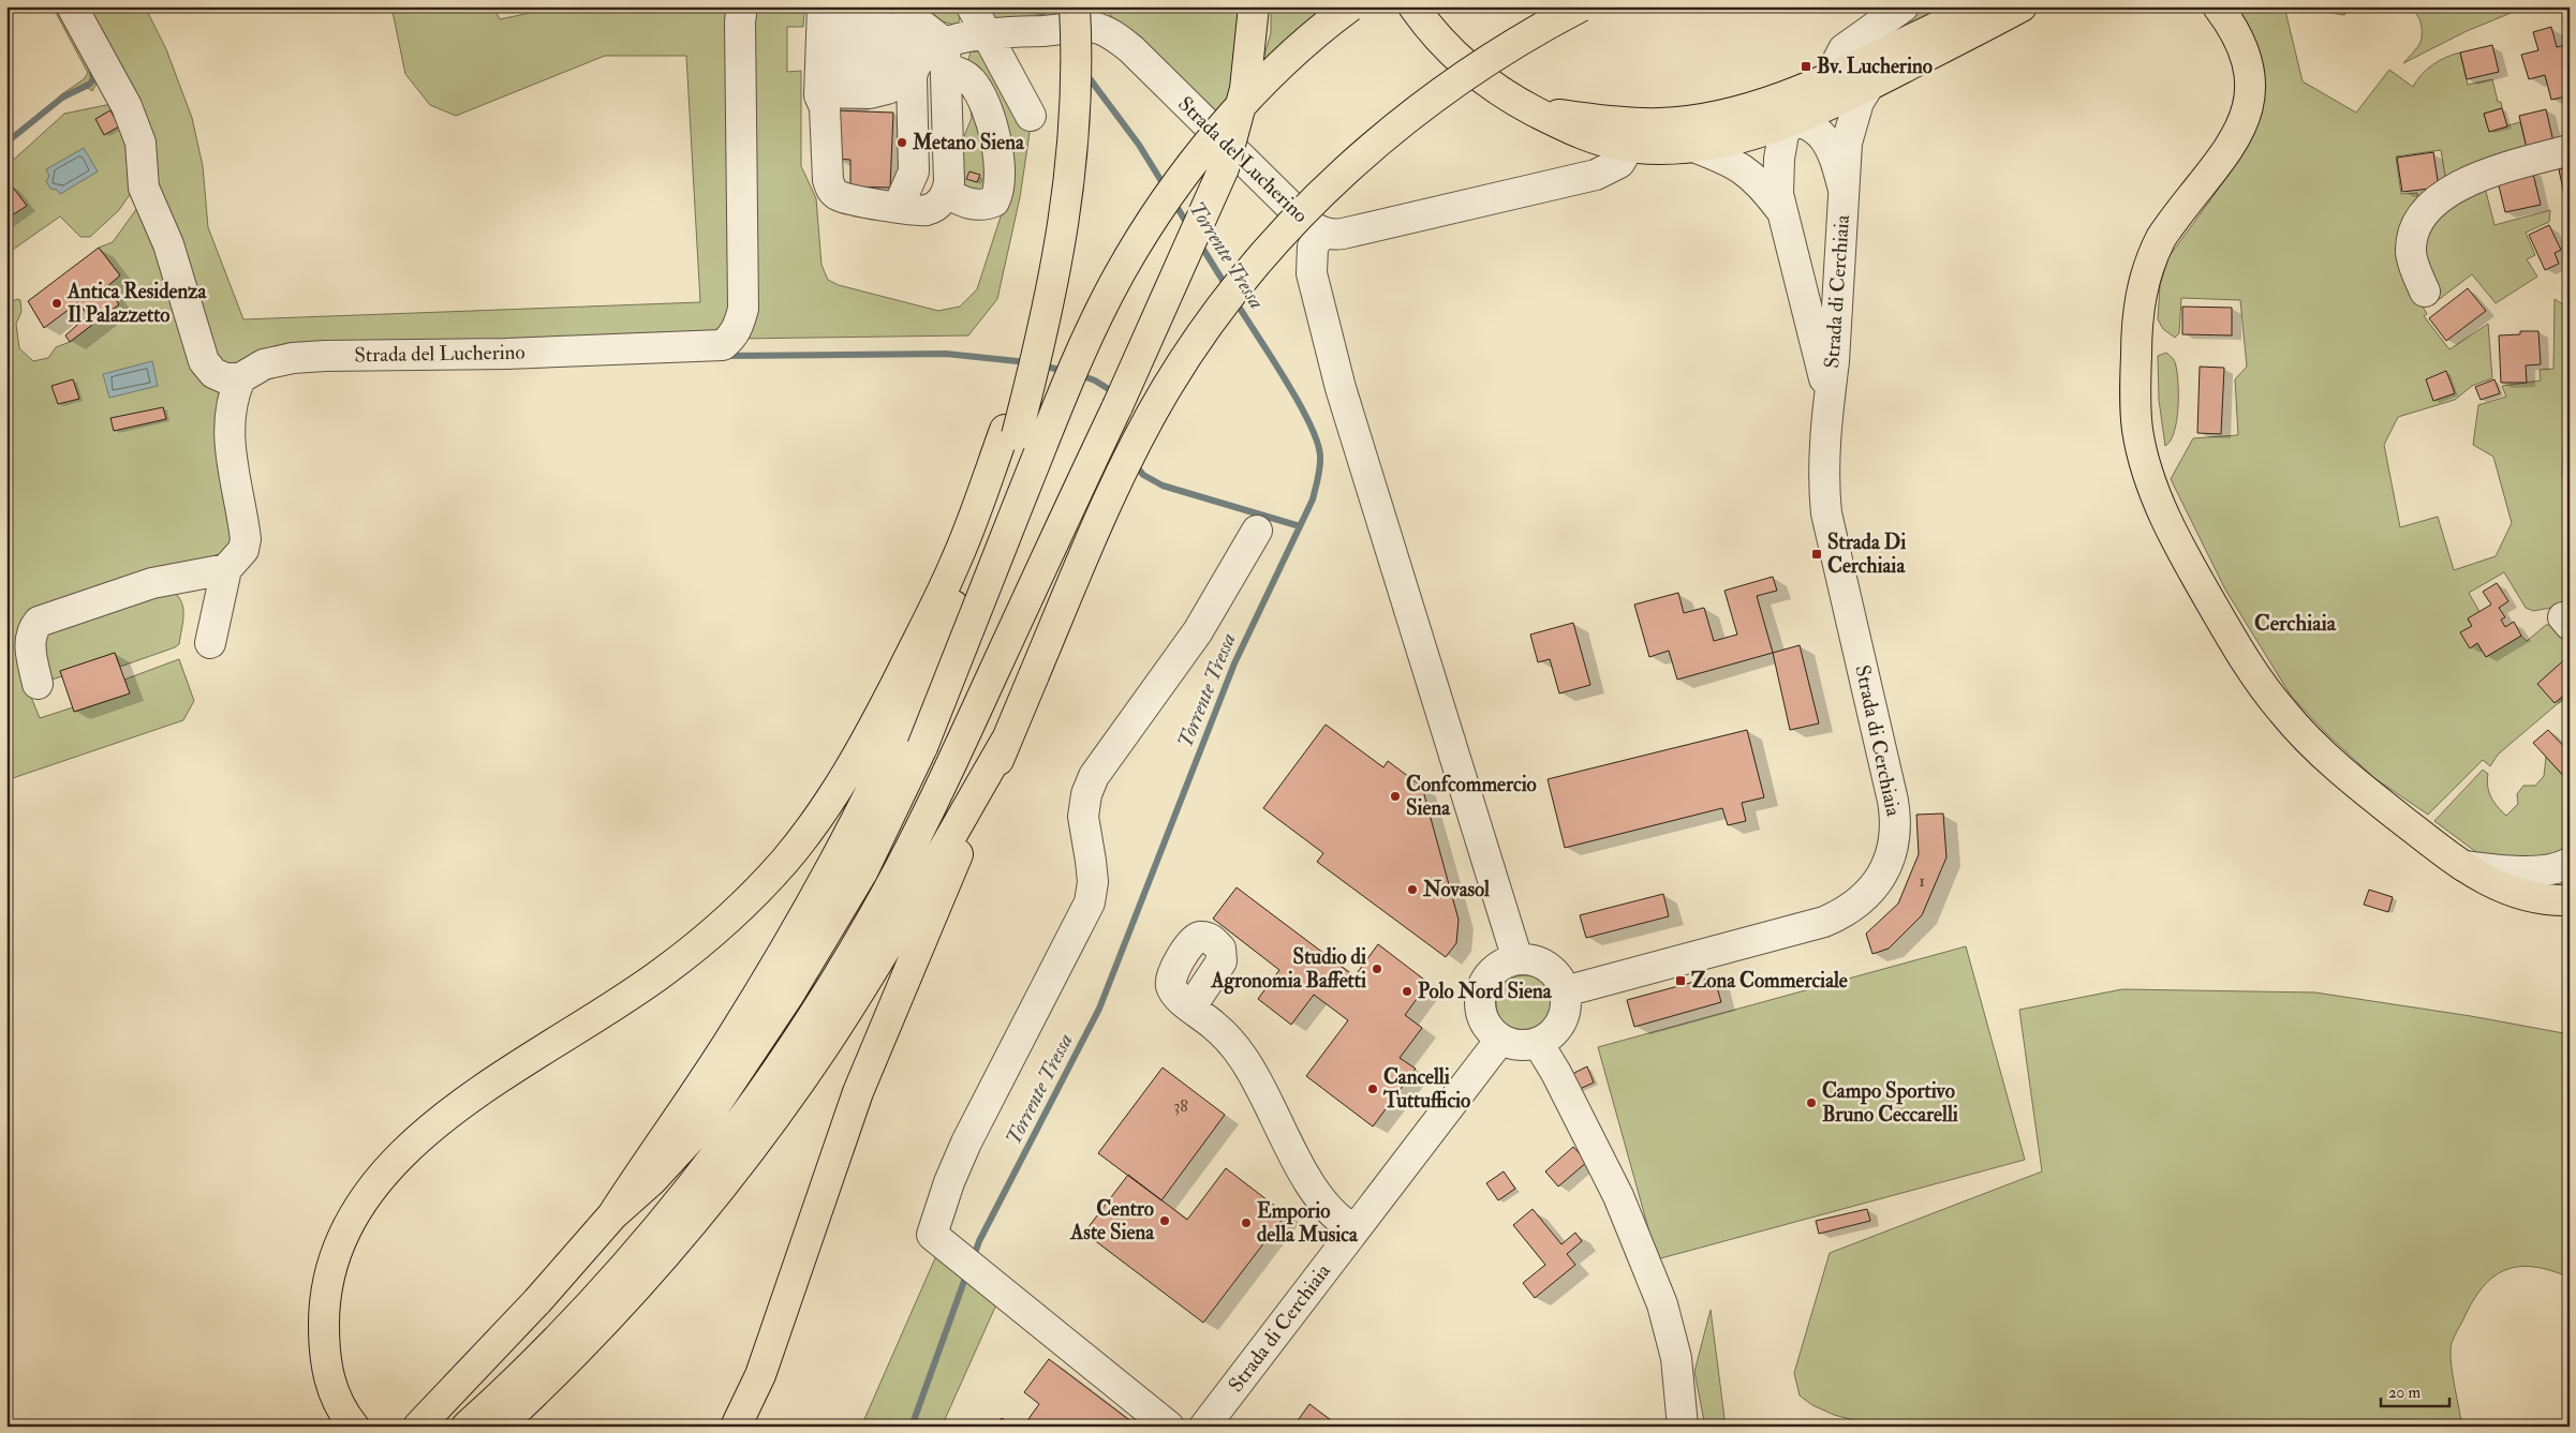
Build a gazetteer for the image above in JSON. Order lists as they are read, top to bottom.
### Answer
{
  "streets": {
    "street": ["Strada del Lucherino", "Strada di Cerchiaia"]
  },
  "crossings": [
    ["Strada del Lucherino", "Strada di Cerchiaia"]
  ],
  "districts": ["Cerchiaia"],
  "water": ["Torrente Tressa"],
  "places": {
    "transit": ["Bv. Lucherino", "Strada Di Cerchiaia", "Zona Commerciale"],
    "other": [
      "Metano Siena",
      "Antica Residenza Il Palazzetto",
      "Confcommercio Siena",
      "Novasol",
      "Studio di Agronomia Baffetti",
      "Polo Nord Siena",
      "Cancelli Tuttufficio",
      "Campo Sportivo Bruno Ceccarelli",
      "Centro Aste Siena",
      "Emporio della Musica"
    ]
  },
  "house_numbers": ["1", "38"],
  "scale_bar": "20 m"
}
